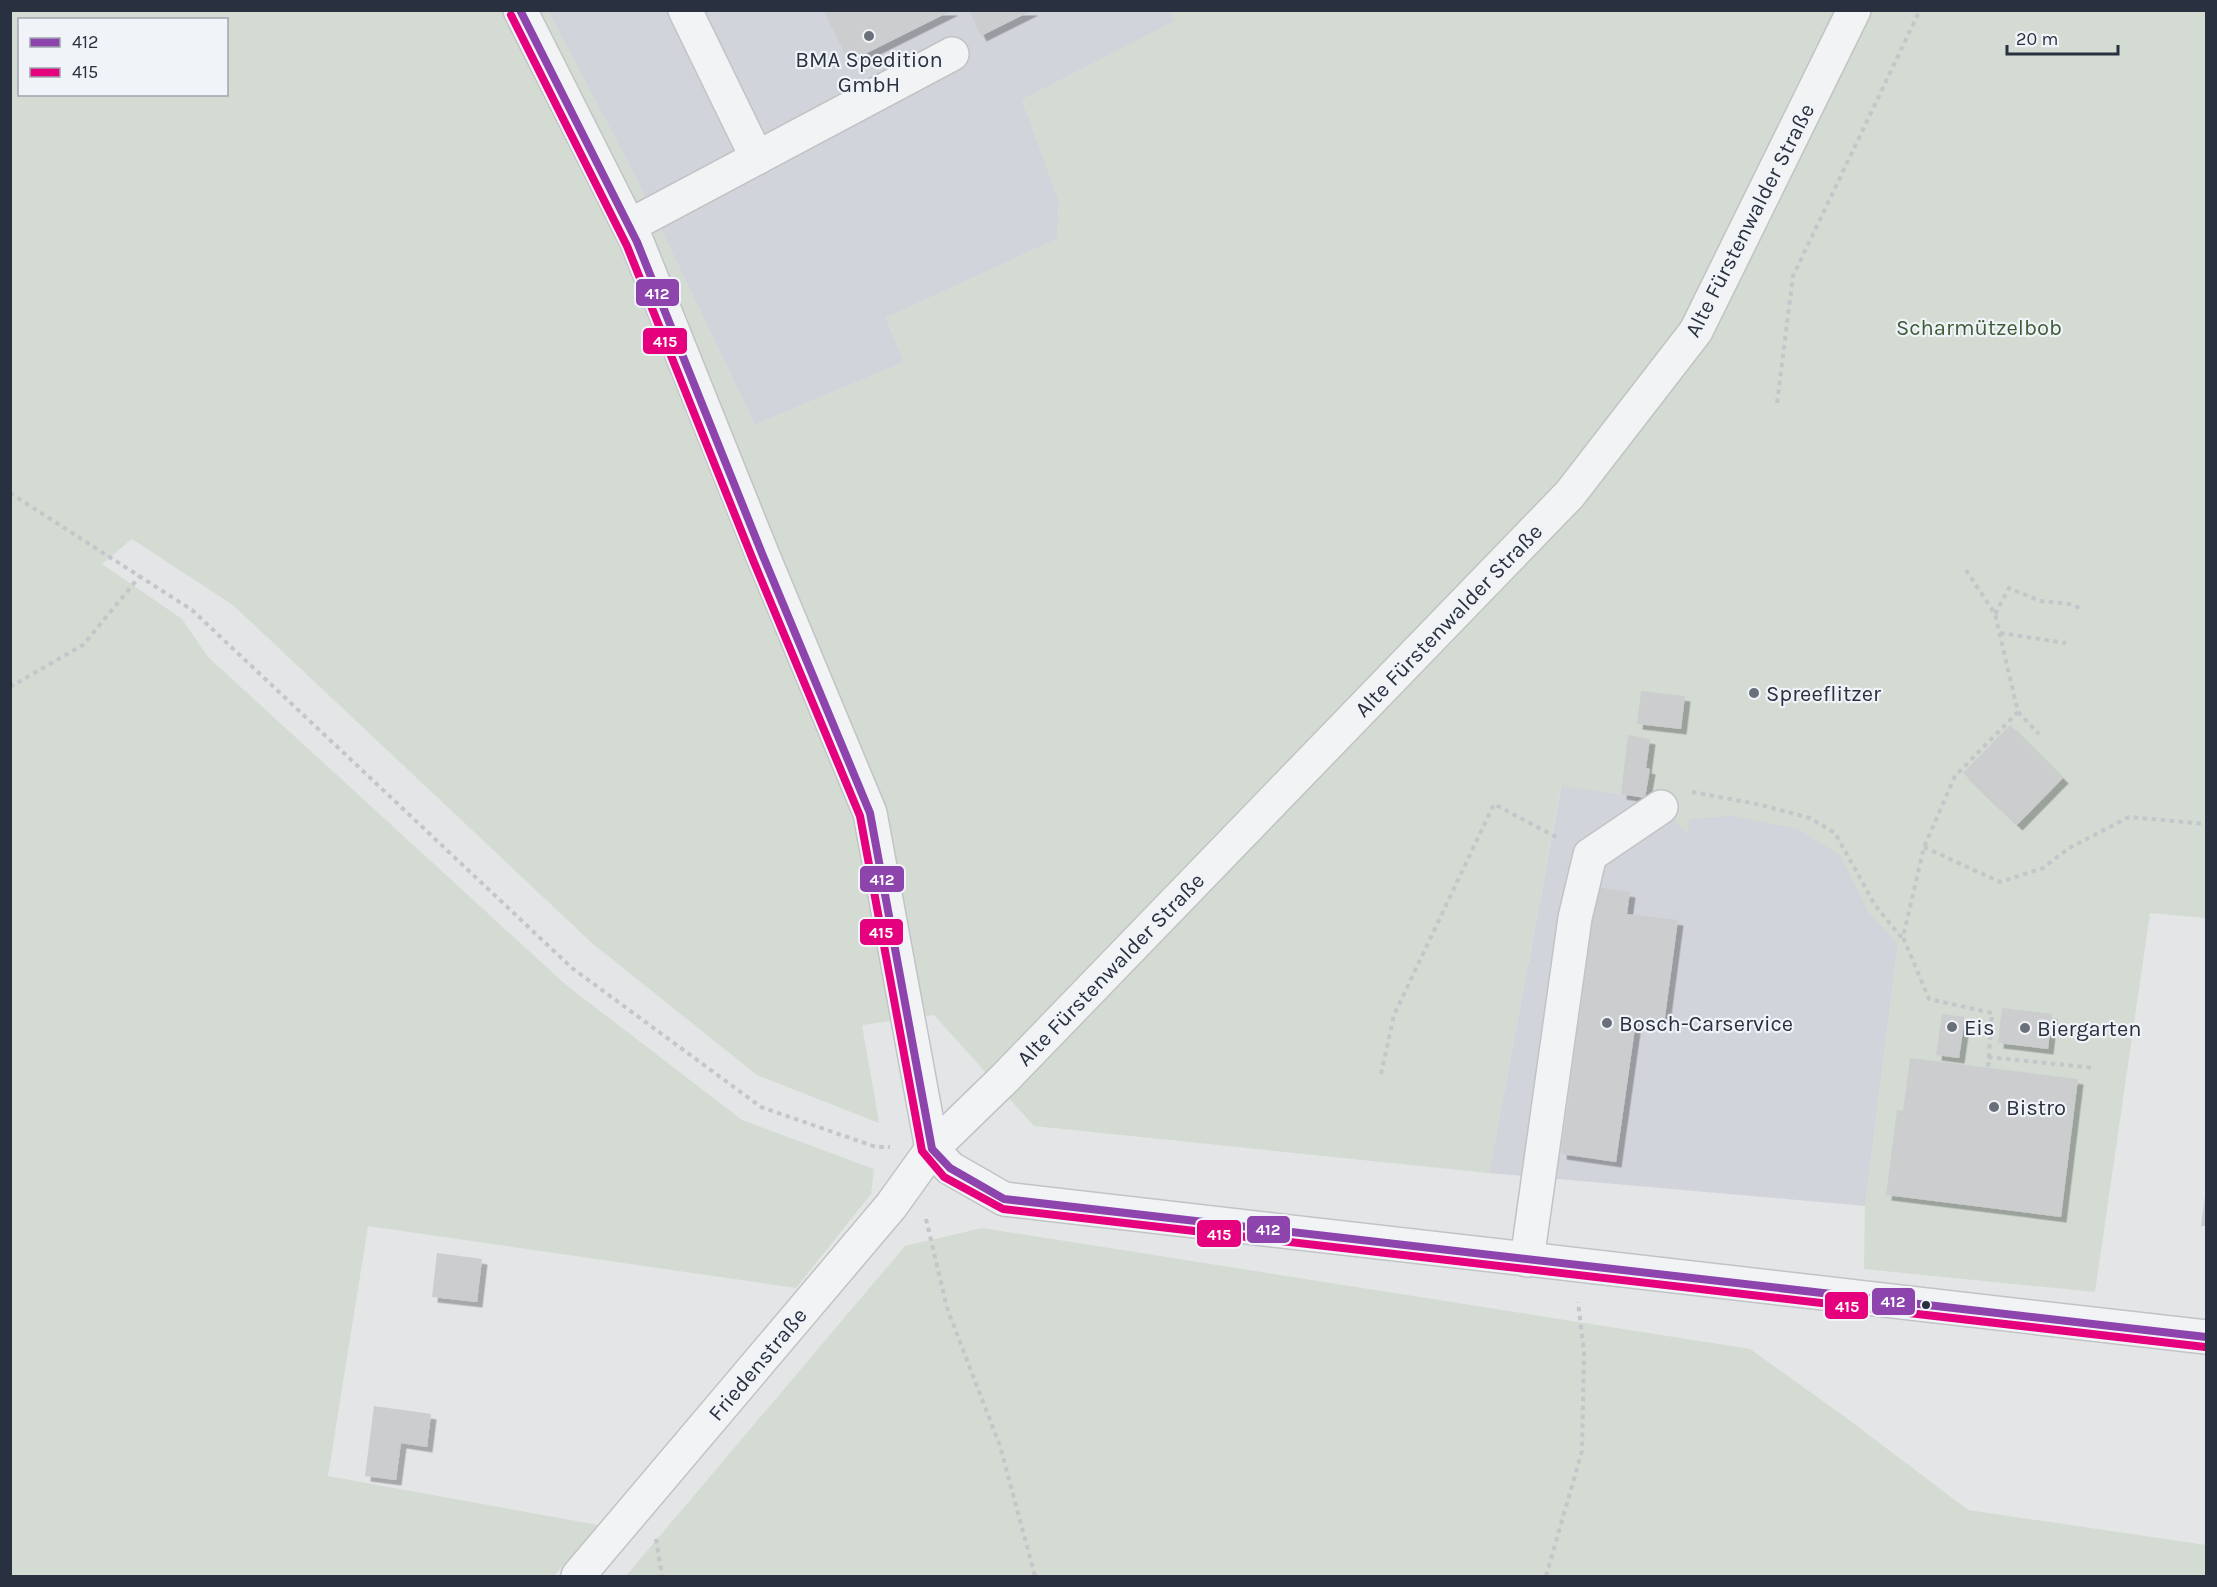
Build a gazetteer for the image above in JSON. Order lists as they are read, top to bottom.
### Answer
{
  "streets": {
    "street": ["Alte Fürstenwalder Straße", "Friedenstraße"]
  },
  "crossings": [
    ["Alte Fürstenwalder Straße", "Friedenstraße"]
  ],
  "parks": ["Scharmützelbob"],
  "places": [
    "BMA Spedition GmbH",
    "Spreeflitzer",
    "Bosch-Carservice",
    "Eis",
    "Biergarten",
    "Bistro"
  ],
  "lines": ["transit line 412", "transit line 415"],
  "legend": ["412", "415"],
  "scale_bar": "20 m"
}
